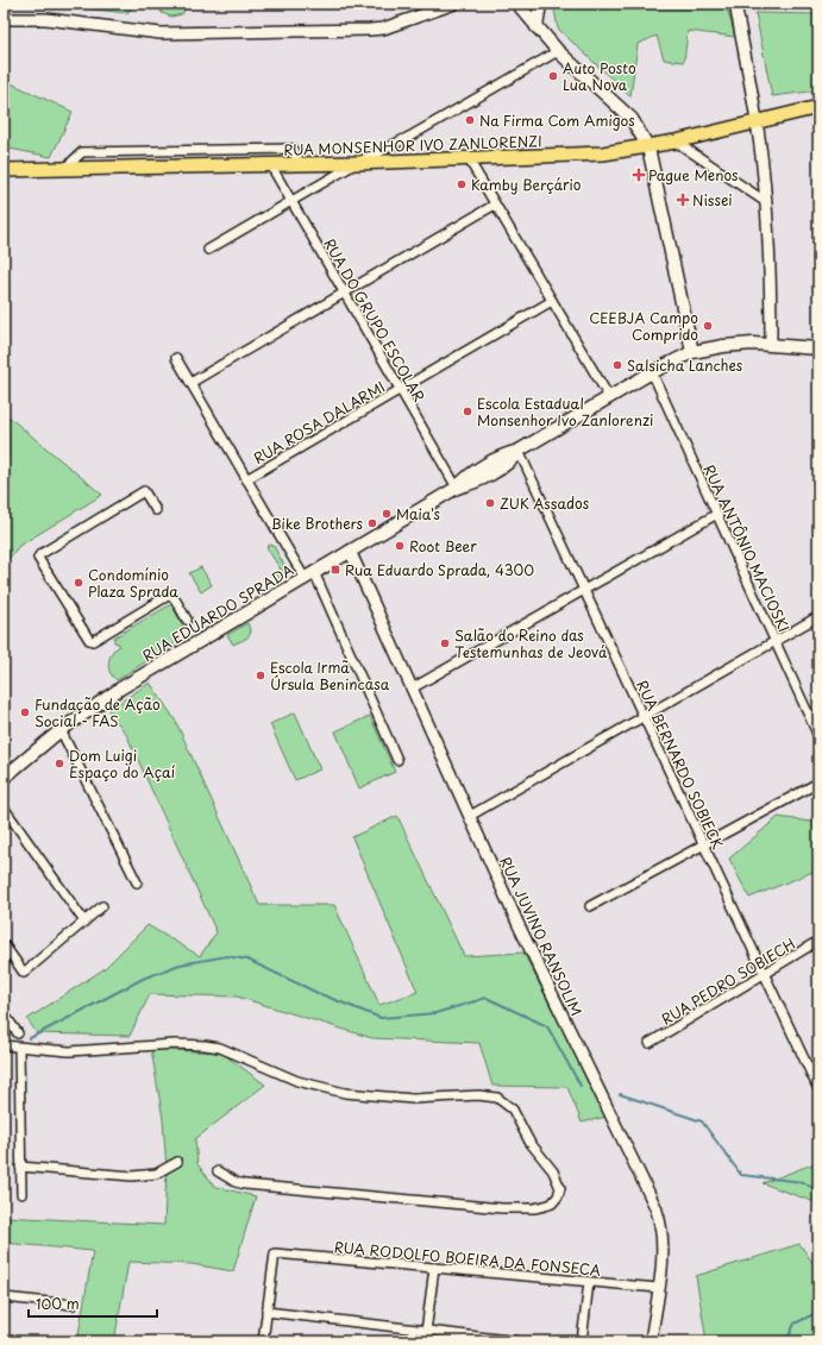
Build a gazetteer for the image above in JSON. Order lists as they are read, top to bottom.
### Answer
{
  "streets": {
    "main road": ["RUA MONSENHOR IVO ZANLORENZI", "RUA EDUARDO SPRADA"],
    "street": [
      "RUA DO GRUPO ESCOLAR",
      "RUA ROSA DALARMI",
      "RUA ANTÔNIO MACIOSKI",
      "RUA BERNARDO SOBIECK",
      "RUA JUVINO RANSOLIM",
      "RUA PEDRO SOBIECH",
      "RUA RODOLFO BOEIRA DA FONSECA"
    ]
  },
  "crossings": [
    ["RUA MONSENHOR IVO ZANLORENZI", "RUA DO GRUPO ESCOLAR"],
    ["RUA DO GRUPO ESCOLAR", "RUA ROSA DALARMI"],
    ["RUA DO GRUPO ESCOLAR", "RUA EDUARDO SPRADA"],
    ["RUA ANTÔNIO MACIOSKI", "RUA EDUARDO SPRADA"],
    ["RUA EDUARDO SPRADA", "RUA BERNARDO SOBIECK"],
    ["RUA EDUARDO SPRADA", "RUA JUVINO RANSOLIM"],
    ["RUA BERNARDO SOBIECK", "RUA PEDRO SOBIECH"],
    ["RUA JUVINO RANSOLIM", "RUA RODOLFO BOEIRA DA FONSECA"]
  ],
  "places": {
    "other": [
      "Auto Posto Lua Nova",
      "Na Firma Com Amigos",
      "Kamby Berçário",
      "CEEBJA Campo Comprido",
      "Salsicha Lanches",
      "Escola Estadual Monsenhor Ivo Zanlorenzi",
      "ZUK Assados",
      "Maia's",
      "Bike Brothers",
      "Root Beer",
      "Condomínio Plaza Sprada",
      "Salão do Reino das Testemunhas de Jeová",
      "Escola Irmã Úrsula Benincasa",
      "Fundação de Ação Social - FAS",
      "Dom Luigi Espaço do Açaí"
    ],
    "health": ["Pague Menos", "Nissei"],
    "transit": ["Rua Eduardo Sprada, 4300"]
  },
  "scale_bar": "100 m"
}
